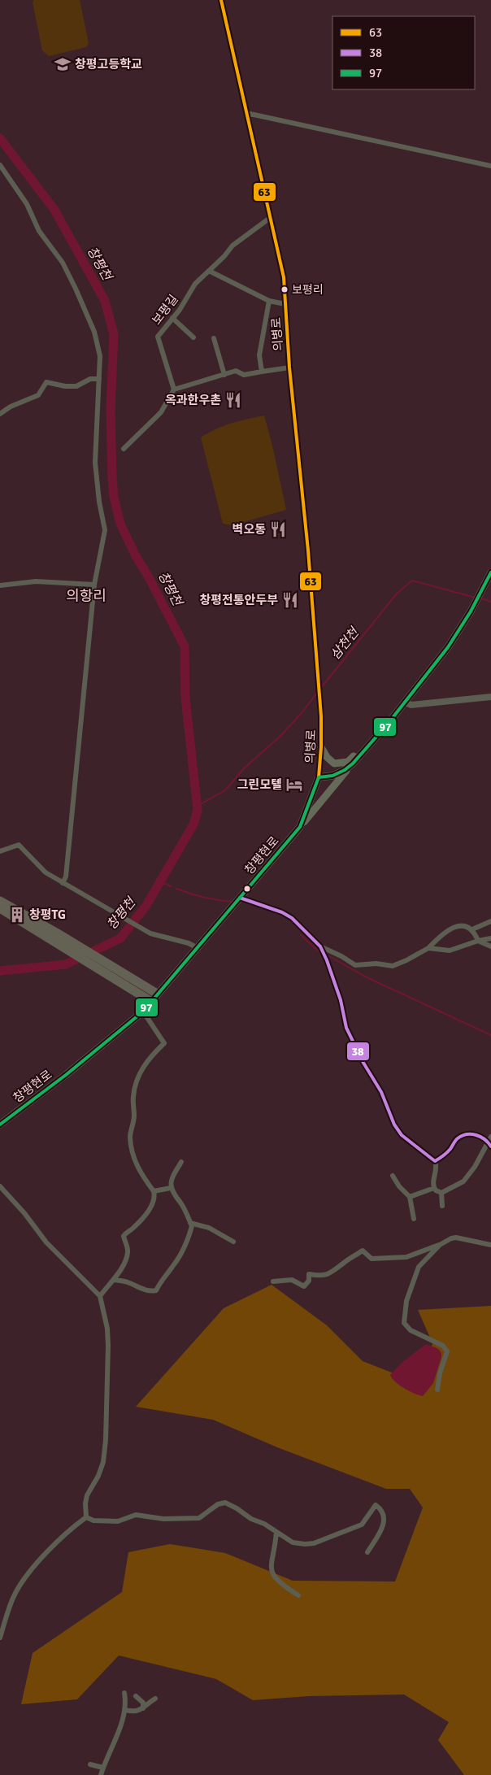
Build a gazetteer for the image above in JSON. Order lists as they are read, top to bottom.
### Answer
{
  "streets": {
    "main road": ["창평현로"],
    "street": ["보평길", "의병로"]
  },
  "crossings": [
    ["보평길", "의병로"],
    ["의병로", "창평현로"]
  ],
  "districts": ["의항리"],
  "water": ["창평천", "삼천천"],
  "places": {
    "school or university": ["창평고등학교"],
    "other": ["보평리"],
    "restaurant": ["옥과한우촌", "벽오동", "창평전통안두부"],
    "hotel": ["그린모텔"],
    "building": ["창평TG"]
  },
  "lines": ["transit line 63", "transit line 97", "transit line 38"],
  "legend": ["63", "38", "97"]
}
